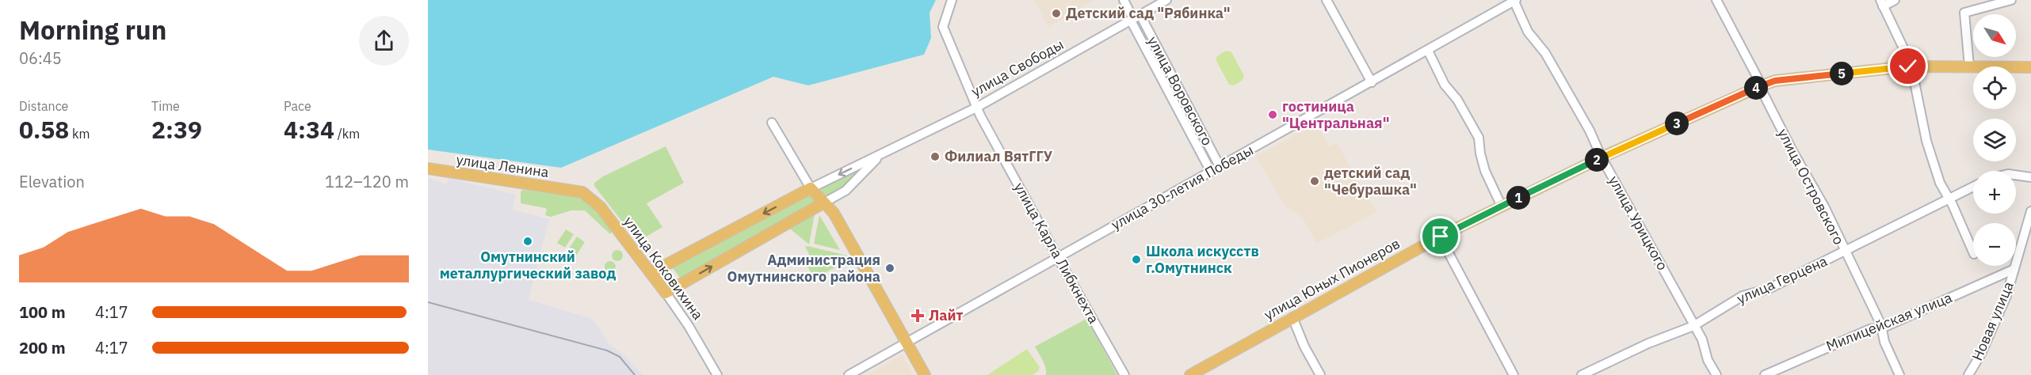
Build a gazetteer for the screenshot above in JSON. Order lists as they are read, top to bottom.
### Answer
{
  "streets": {
    "main road": [
      "улица Свободы",
      "улица Ленина",
      "улица Коковихина",
      "улица Юных Пионеров"
    ],
    "street": [
      "улица Воровского",
      "улица Островского",
      "улица 30-летия Победы",
      "улица Урицкого",
      "улица Карла Либкнехта",
      "улица Герцена",
      "Новая улица",
      "Милицейская улица"
    ]
  },
  "crossings": [
    ["улица Свободы", "улица Воровского"],
    ["улица Свободы", "улица Карла Либкнехта"],
    ["улица Свободы", "улица Коковихина"],
    ["улица Воровского", "улица 30-летия Победы"],
    ["улица Ленина", "улица Коковихина"],
    ["улица Островского", "улица Юных Пионеров"],
    ["улица Островского", "улица Герцена"],
    ["улица Островского", "Милицейская улица"],
    ["улица 30-летия Победы", "улица Урицкого"],
    ["улица 30-летия Победы", "улица Карла Либкнехта"],
    ["улица Урицкого", "улица Юных Пионеров"],
    ["улица Урицкого", "улица Герцена"],
    ["Новая улица", "Милицейская улица"]
  ],
  "places": {
    "other": [
      "Детский сад \"Рябинка\"",
      "гостиница \"Центральная\"",
      "Филиал ВятГГУ",
      "детский сад \"Чебурашка\"",
      "Омутнинский металлургический завод",
      "Школа искусств г.Омутнинск",
      "Администрация Омутнинского района"
    ],
    "health": ["Лайт"]
  },
  "north": "bottom right",
  "page": {
    "heading": ["Morning run", "06:45"],
    "map_buttons": ["+", "−"],
    "pins": [
      "5",
      "4",
      "3",
      "2",
      "1"
    ],
    "stats": [
      ["Distance", "0.58 km"],
      ["Time", "2:39"],
      ["Pace", "4:34 /km"]
    ],
    "chart": ["Elevation", "112–120 m"],
    "list": [
      {
        "name": "100 m",
        "note": "4:17"
      },
      {
        "name": "200 m",
        "note": "4:17"
      }
    ]
  }
}
